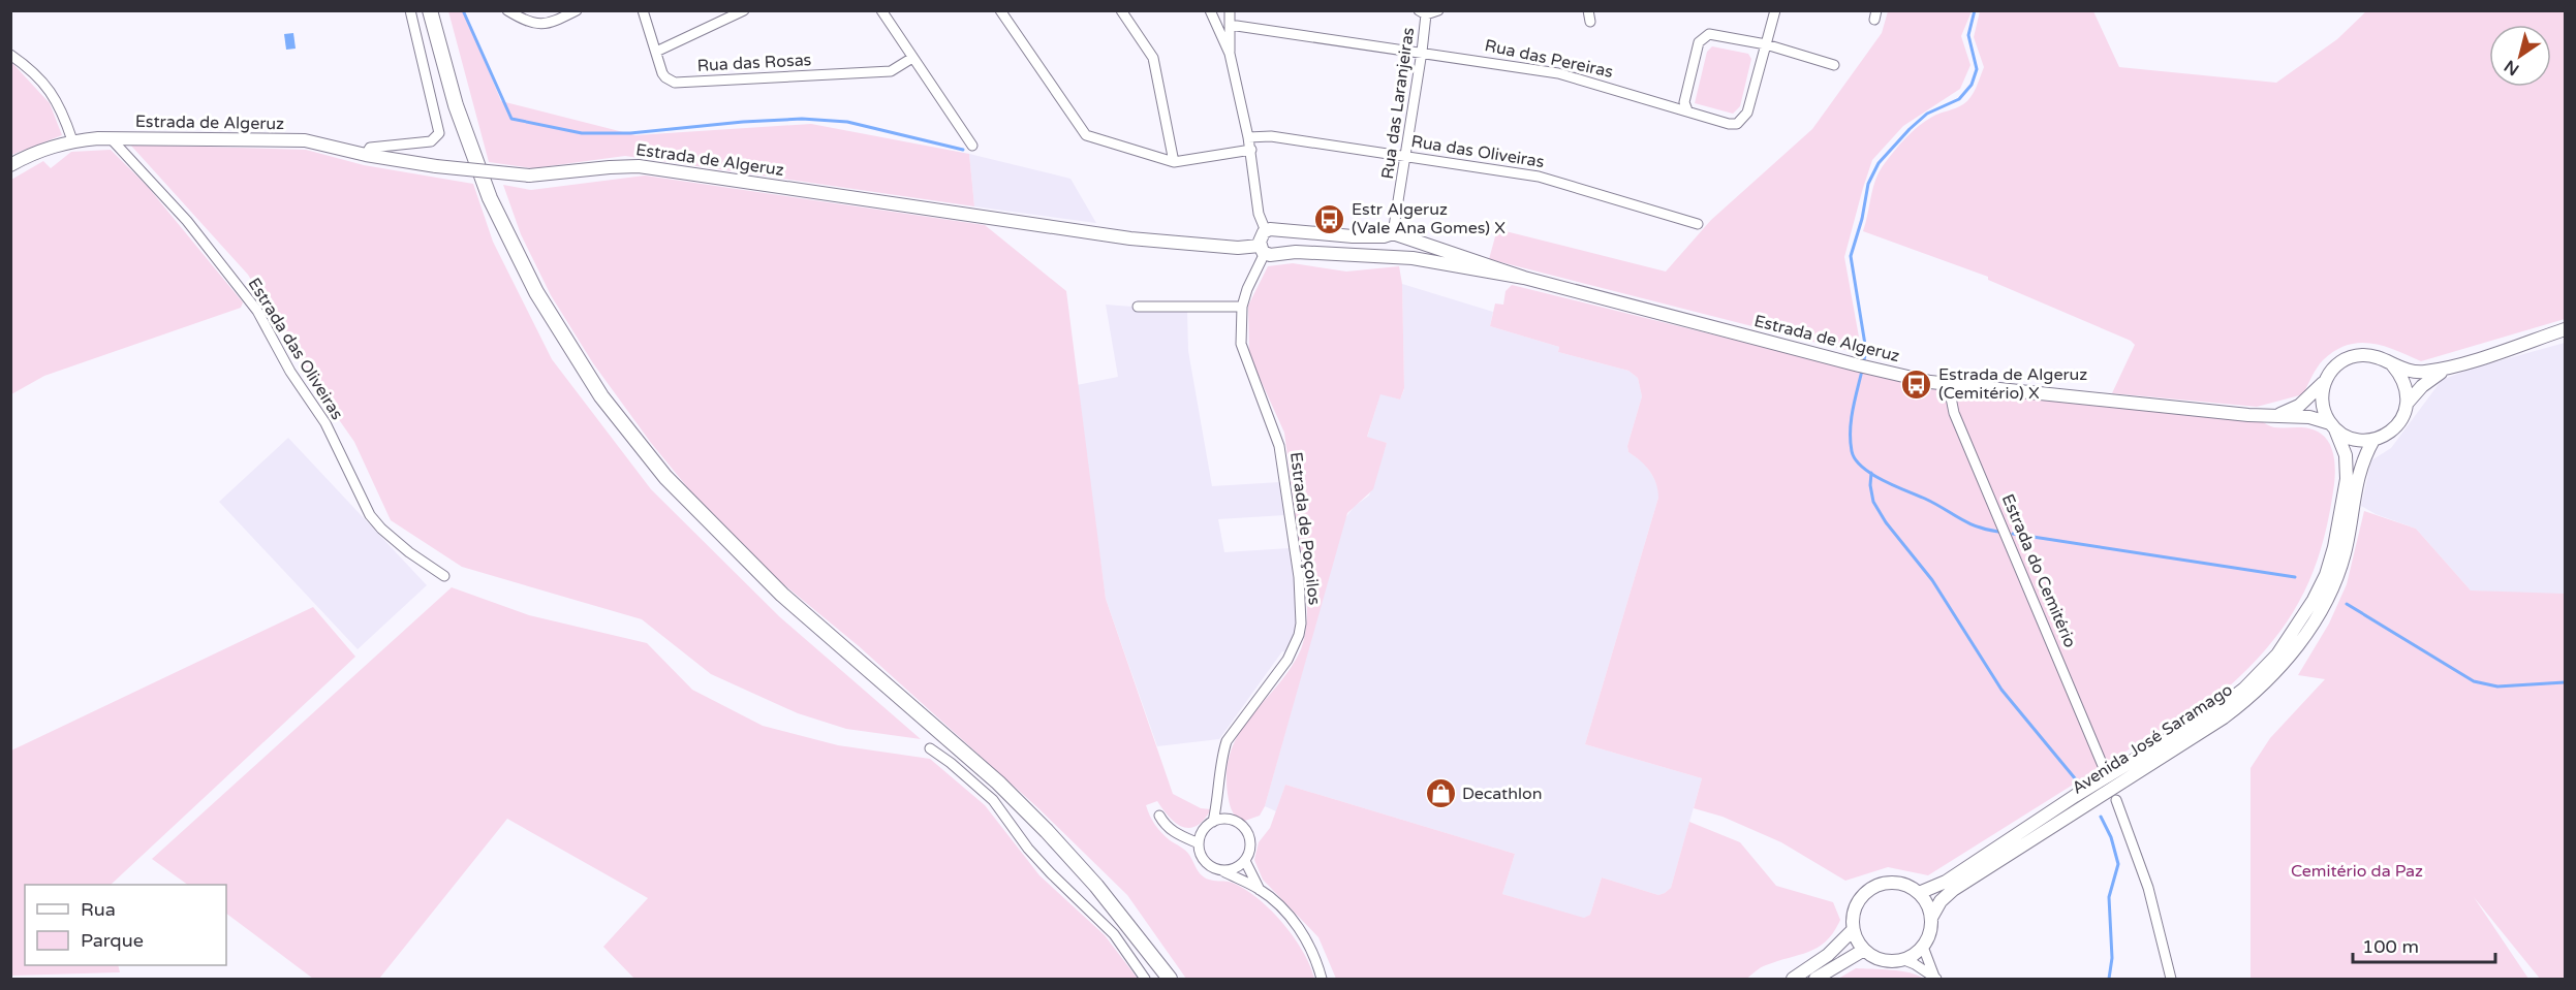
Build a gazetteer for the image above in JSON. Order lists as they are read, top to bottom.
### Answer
{
  "streets": {
    "main road": ["Estrada de Algeruz", "Avenida José Saramago"],
    "street": [
      "Rua das Pereiras",
      "Rua das Rosas",
      "Rua das Laranjeiras",
      "Rua das Oliveiras",
      "Estrada das Oliveiras",
      "Estrada de Poçoilos",
      "Estrada do Cemitério"
    ]
  },
  "crossings": [
    ["Rua das Pereiras", "Rua das Laranjeiras"],
    ["Rua das Laranjeiras", "Estrada de Algeruz"],
    ["Rua das Laranjeiras", "Rua das Oliveiras"],
    ["Estrada de Algeruz", "Estrada das Oliveiras"],
    ["Estrada de Algeruz", "Estrada de Poçoilos"],
    ["Estrada de Algeruz", "Estrada do Cemitério"],
    ["Estrada de Algeruz", "Avenida José Saramago"]
  ],
  "parks": ["Cemitério da Paz"],
  "places": {
    "bus stop": ["Estr Algeruz (Vale Ana Gomes) X", "Estrada de Algeruz (Cemitério) X"],
    "shop": ["Decathlon"]
  },
  "legend": ["Rua", "Parque"],
  "scale_bar": "100 m",
  "north": "bottom left"
}
